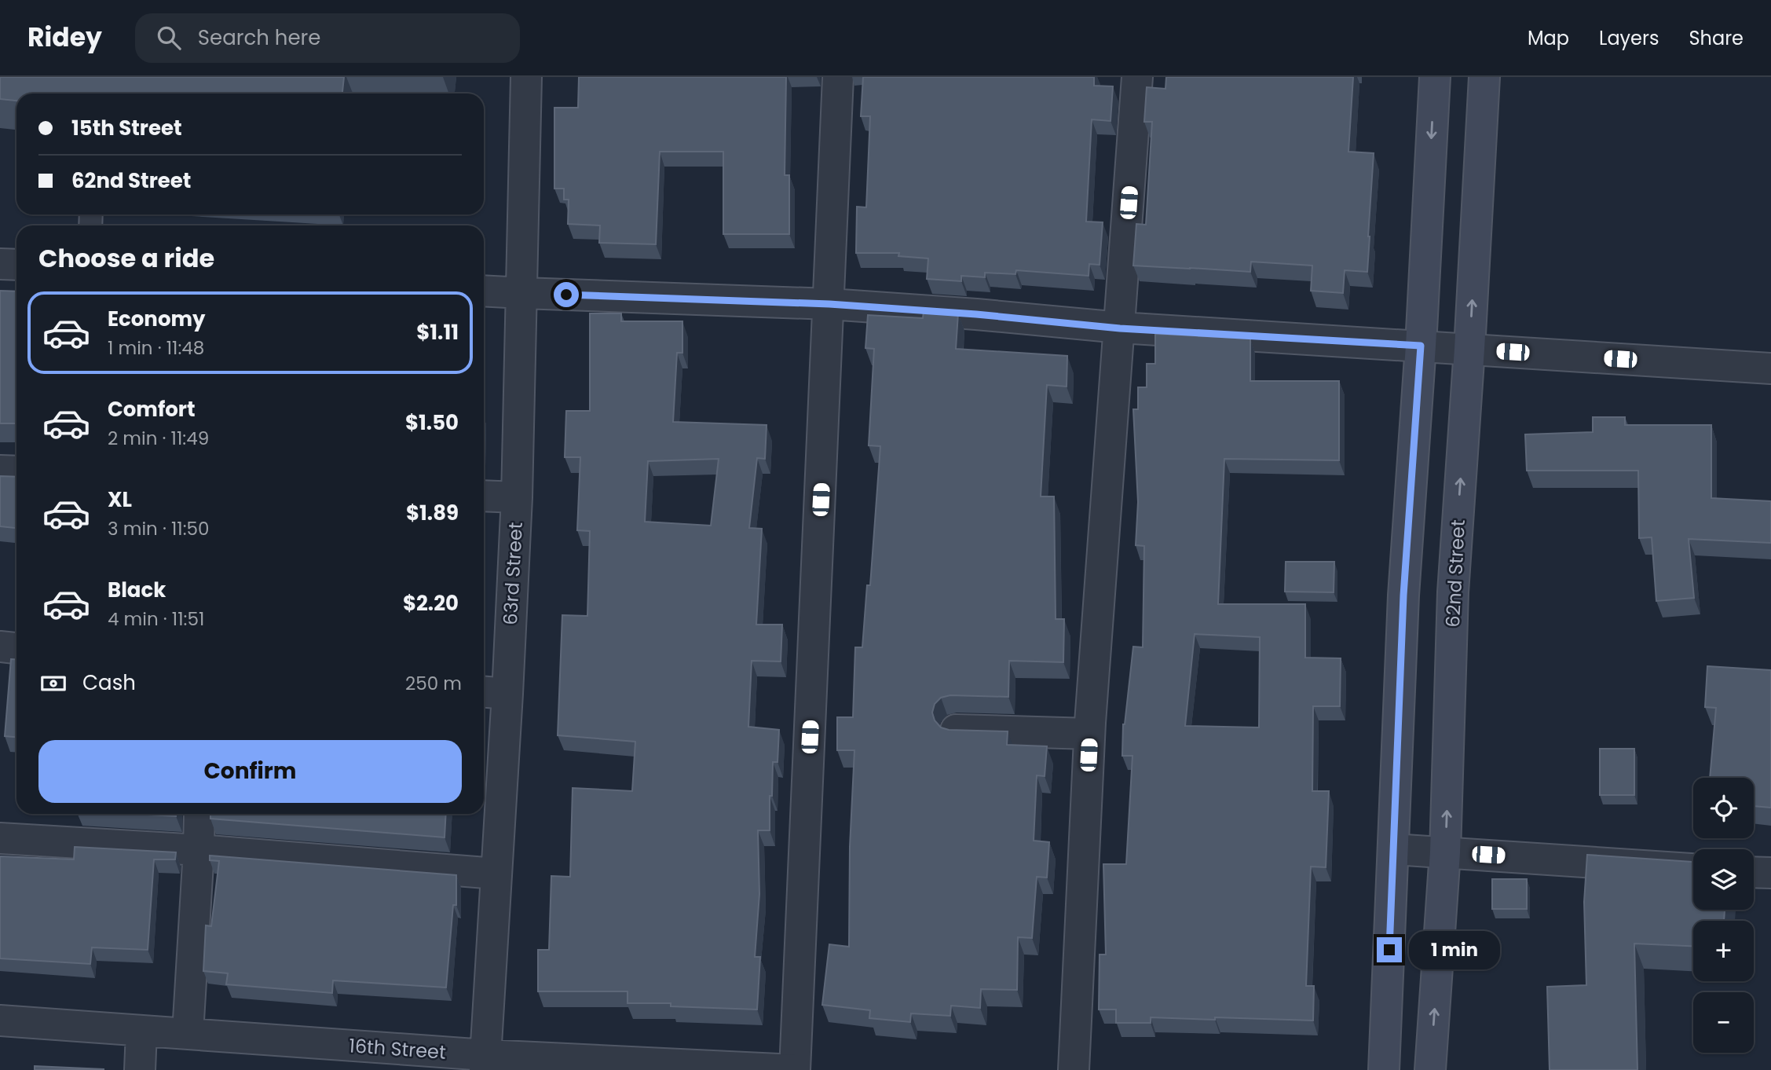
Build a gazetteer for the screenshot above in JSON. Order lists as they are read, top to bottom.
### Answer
{
  "streets": {
    "main road": ["62nd Street"],
    "street": ["63rd Street", "16th Street"]
  },
  "crossings": [
    ["63rd Street", "16th Street"]
  ],
  "page": {
    "header": "Ridey",
    "search": "Search here",
    "nav": ["Map", "Layers", "Share"],
    "banner": ["15th Street", "62nd Street"],
    "heading": "Choose a ride",
    "list": [
      {
        "name": "Economy",
        "note": "1 min · 11:48",
        "value": "$1.11"
      },
      {
        "name": "Comfort",
        "note": "2 min · 11:49",
        "value": "$1.50"
      },
      {
        "name": "XL",
        "note": "3 min · 11:50",
        "value": "$1.89"
      },
      {
        "name": "Black",
        "note": "4 min · 11:51",
        "value": "$2.20"
      }
    ],
    "pay": ["Cash", "250 m"],
    "buttons": "Confirm",
    "map_buttons": ["+", "−"],
    "bubble": "1 min"
  }
}
